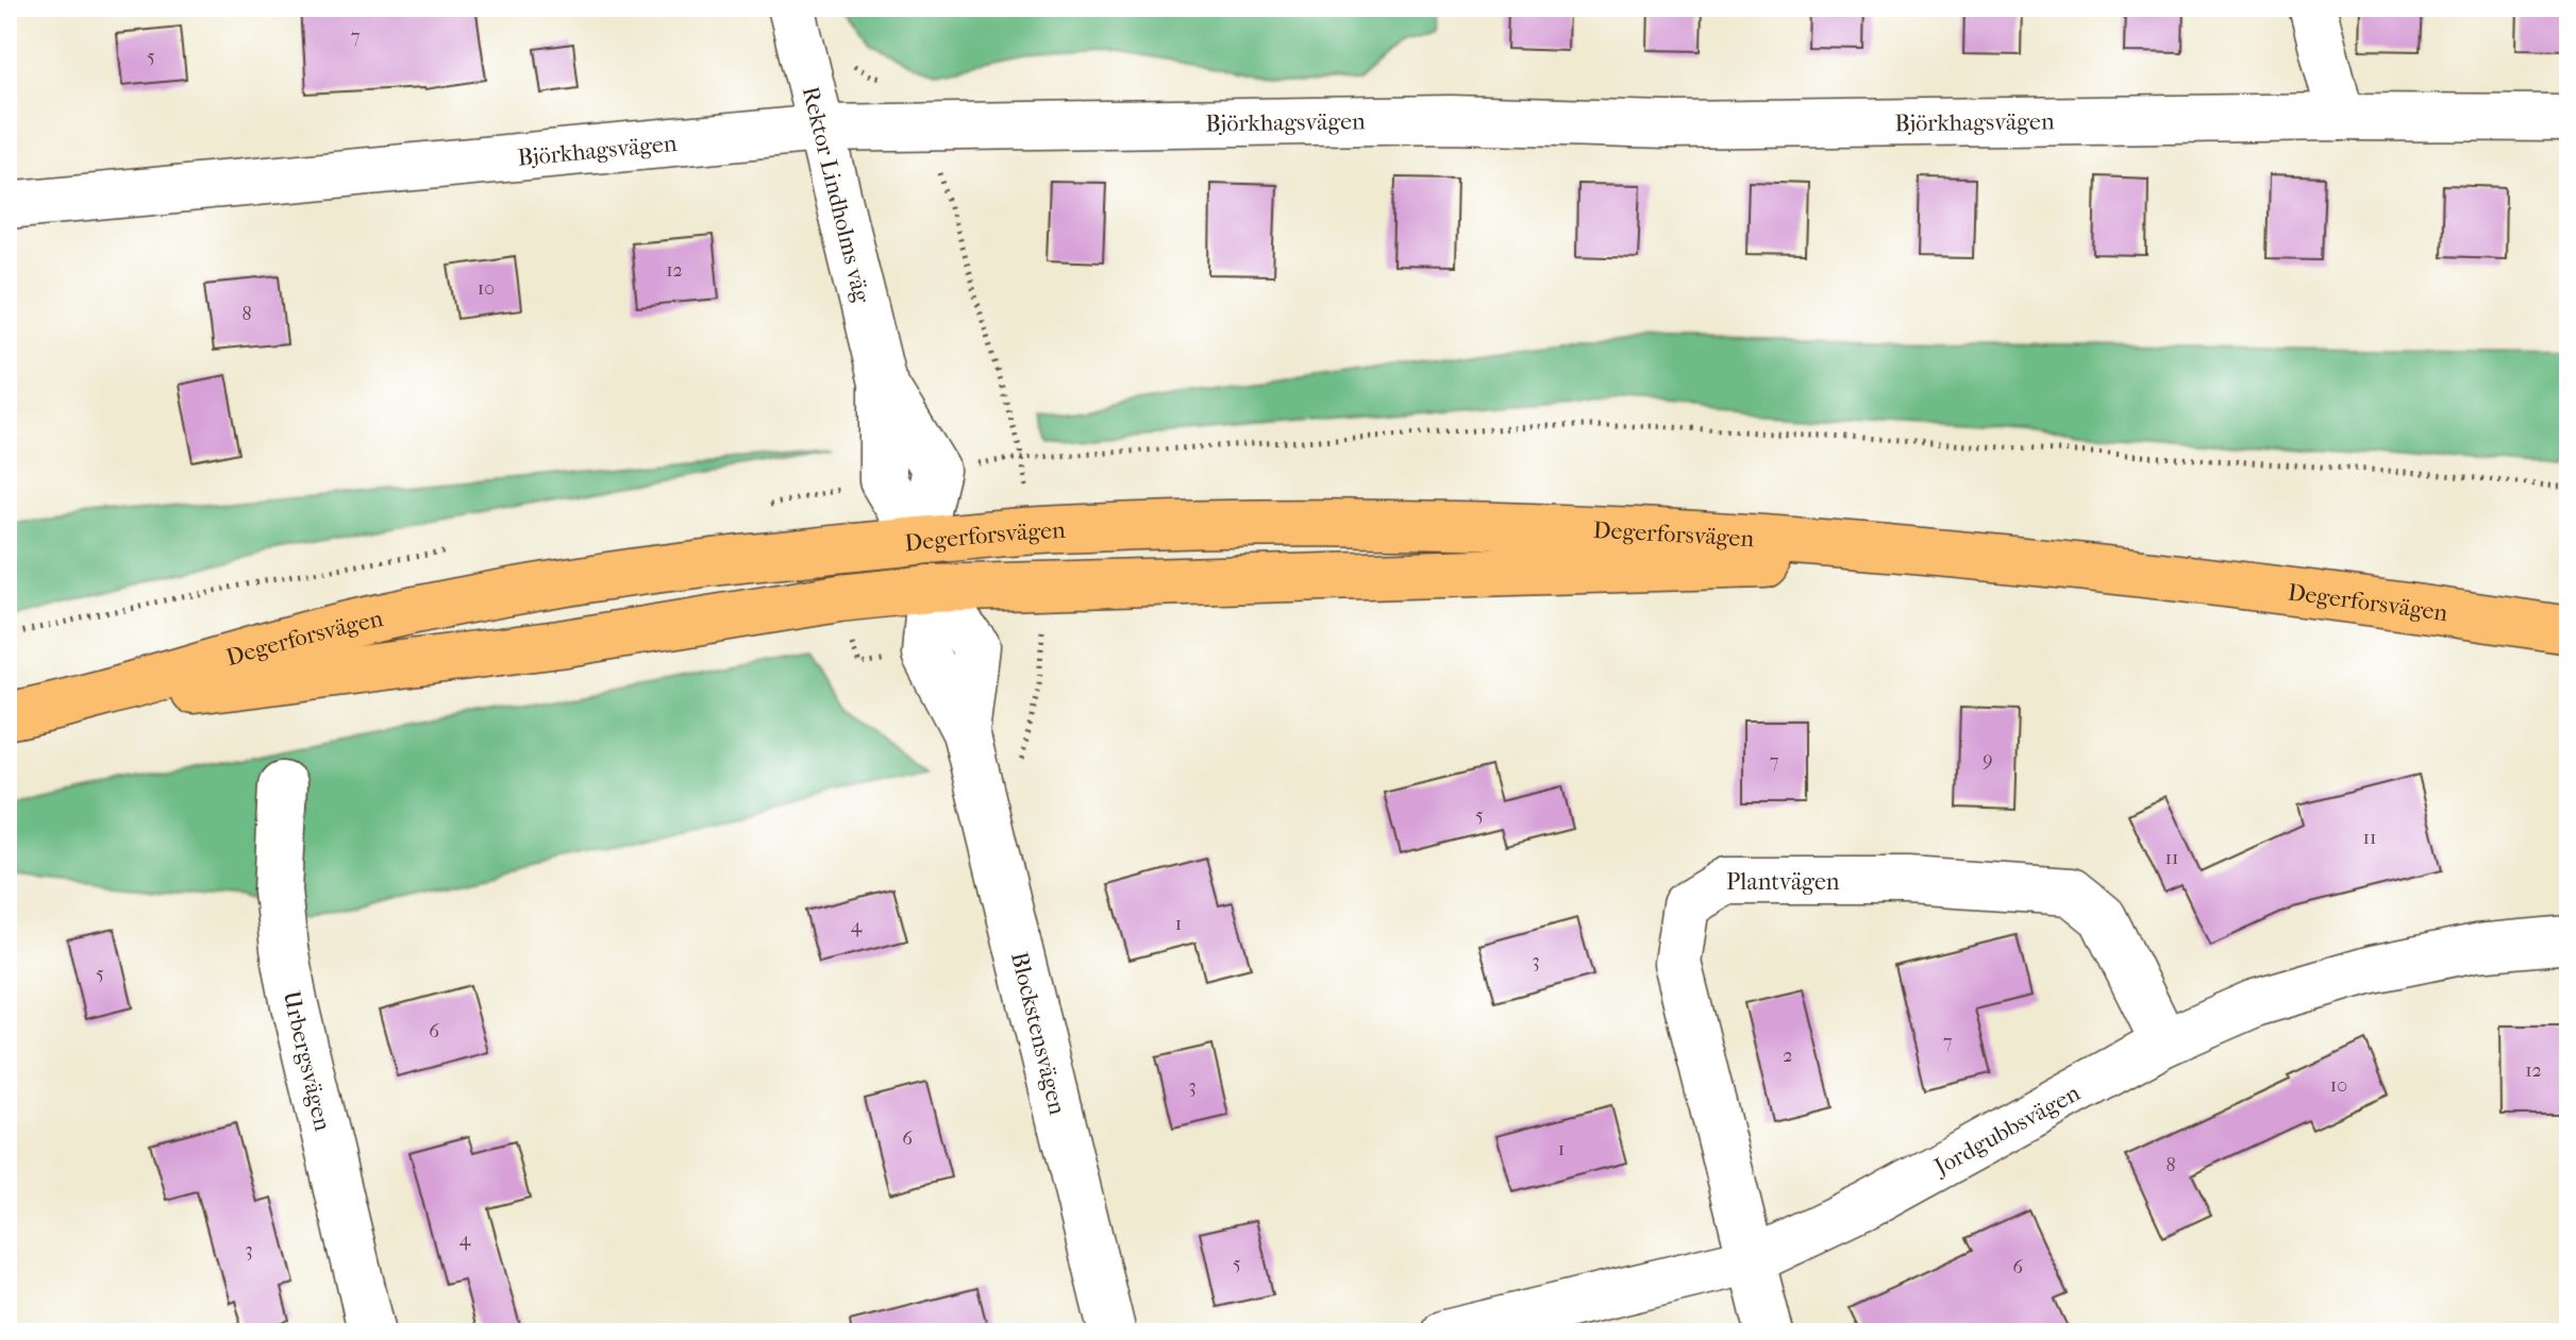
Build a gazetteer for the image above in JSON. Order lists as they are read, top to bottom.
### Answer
{
  "streets": {
    "main road": ["Degerforsvägen"],
    "street": [
      "Björkhagsvägen",
      "Rektor Lindholms väg",
      "Plantvägen",
      "Blockstensvägen",
      "Urbergsvägen",
      "Jordgubbsvägen"
    ]
  },
  "crossings": [
    ["Björkhagsvägen", "Rektor Lindholms väg"],
    ["Rektor Lindholms väg", "Degerforsvägen"],
    ["Degerforsvägen", "Blockstensvägen"],
    ["Plantvägen", "Jordgubbsvägen"]
  ],
  "house_numbers": [
    "7",
    "5",
    "12",
    "10",
    "8",
    "9",
    "7",
    "5",
    "11",
    "11",
    "1",
    "4",
    "3",
    "5",
    "6",
    "7",
    "2",
    "12",
    "10",
    "3",
    "6",
    "1",
    "8",
    "4",
    "3",
    "5",
    "6"
  ]
}
